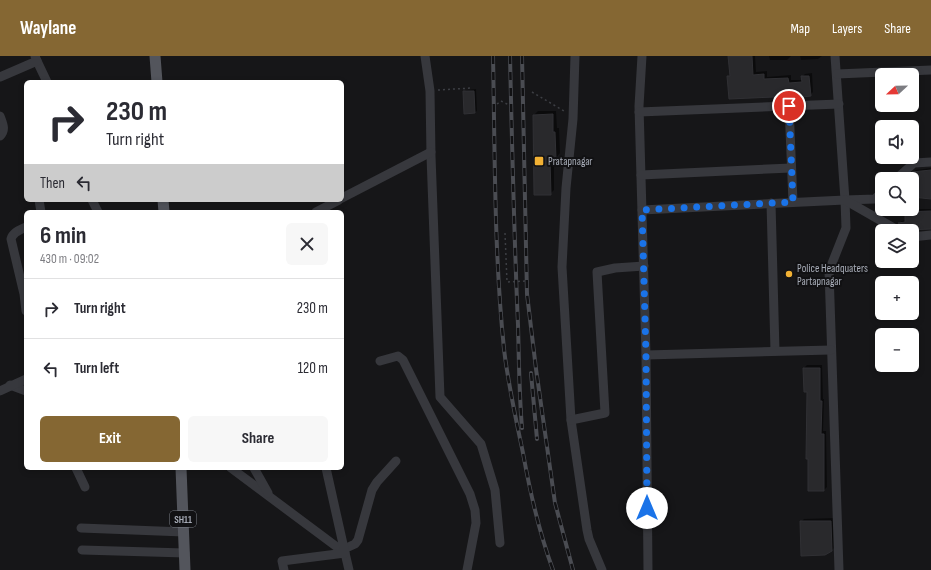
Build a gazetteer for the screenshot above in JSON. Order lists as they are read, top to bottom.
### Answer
{
  "streets": {
    "main road": ["SH11"]
  },
  "places": {
    "transit": ["Pratapnagar"],
    "other": ["Police Headquaters Partapnagar"]
  },
  "north": "left",
  "page": {
    "header": "Waylane",
    "nav": ["Map", "Layers", "Share"],
    "map_buttons": ["+", "−"],
    "turn": ["230 m", "Turn right"],
    "then": "Then",
    "heading": ["6 min", "430 m · 09:02"],
    "list": [
      {
        "name": "Turn right",
        "value": "230 m"
      },
      {
        "name": "Turn left",
        "value": "120 m"
      }
    ],
    "buttons": ["Exit", "Share"]
  }
}
